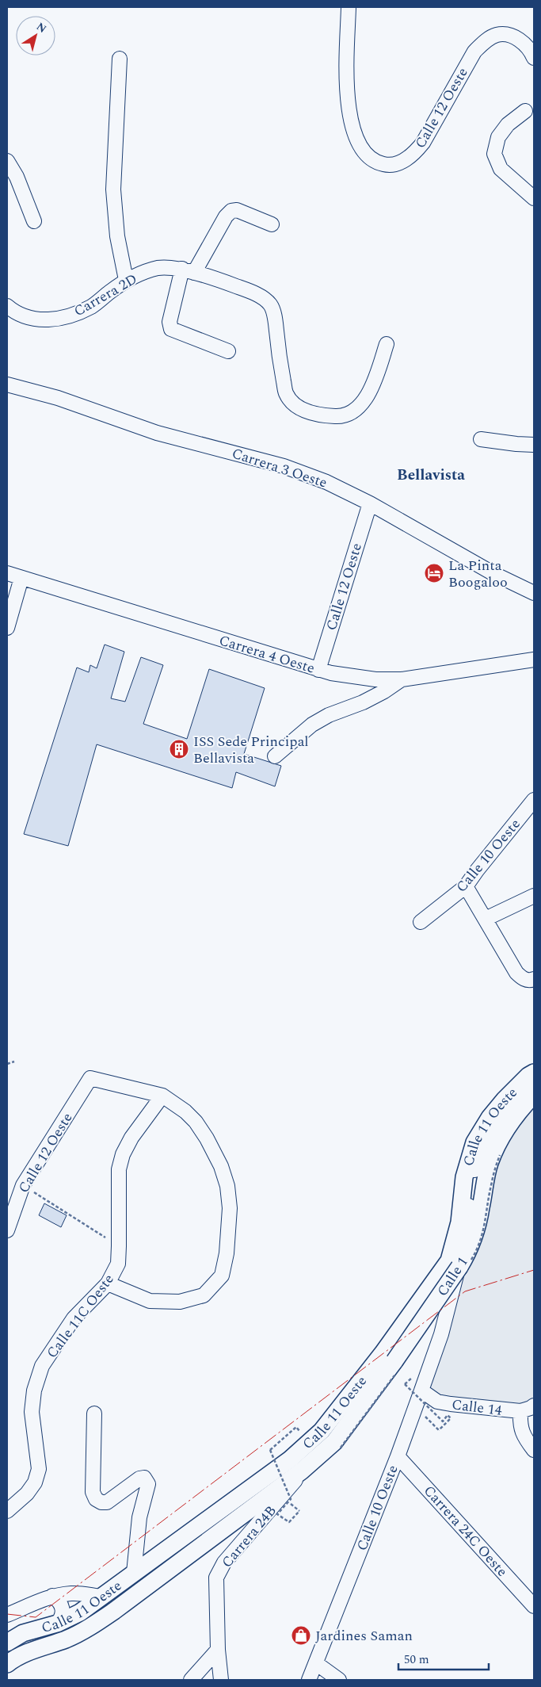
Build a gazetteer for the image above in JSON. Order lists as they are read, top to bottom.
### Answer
{
  "streets": {
    "main road": ["Calle 11 Oeste", "Calle 1"],
    "street": [
      "Calle 12 Oeste",
      "Carrera 2D",
      "Carrera 3 Oeste",
      "Carrera 4 Oeste",
      "Calle 10 Oeste",
      "Calle 11C Oeste",
      "Calle 14",
      "Carrera 24C Oeste",
      "Carrera 24B"
    ]
  },
  "crossings": [
    ["Calle 12 Oeste", "Carrera 3 Oeste"],
    ["Calle 12 Oeste", "Carrera 4 Oeste"],
    ["Calle 12 Oeste", "Calle 11C Oeste"],
    ["Calle 10 Oeste", "Calle 11 Oeste"],
    ["Calle 10 Oeste", "Calle 14"],
    ["Calle 10 Oeste", "Carrera 24C Oeste"],
    ["Calle 11 Oeste", "Calle 1"],
    ["Calle 11 Oeste", "Carrera 24B"]
  ],
  "districts": ["Bellavista"],
  "places": {
    "hotel": ["La Pinta Boogaloo"],
    "building": ["ISS Sede Principal Bellavista"],
    "shop": ["Jardines Saman"]
  },
  "scale_bar": "50 m",
  "north": "top right"
}
